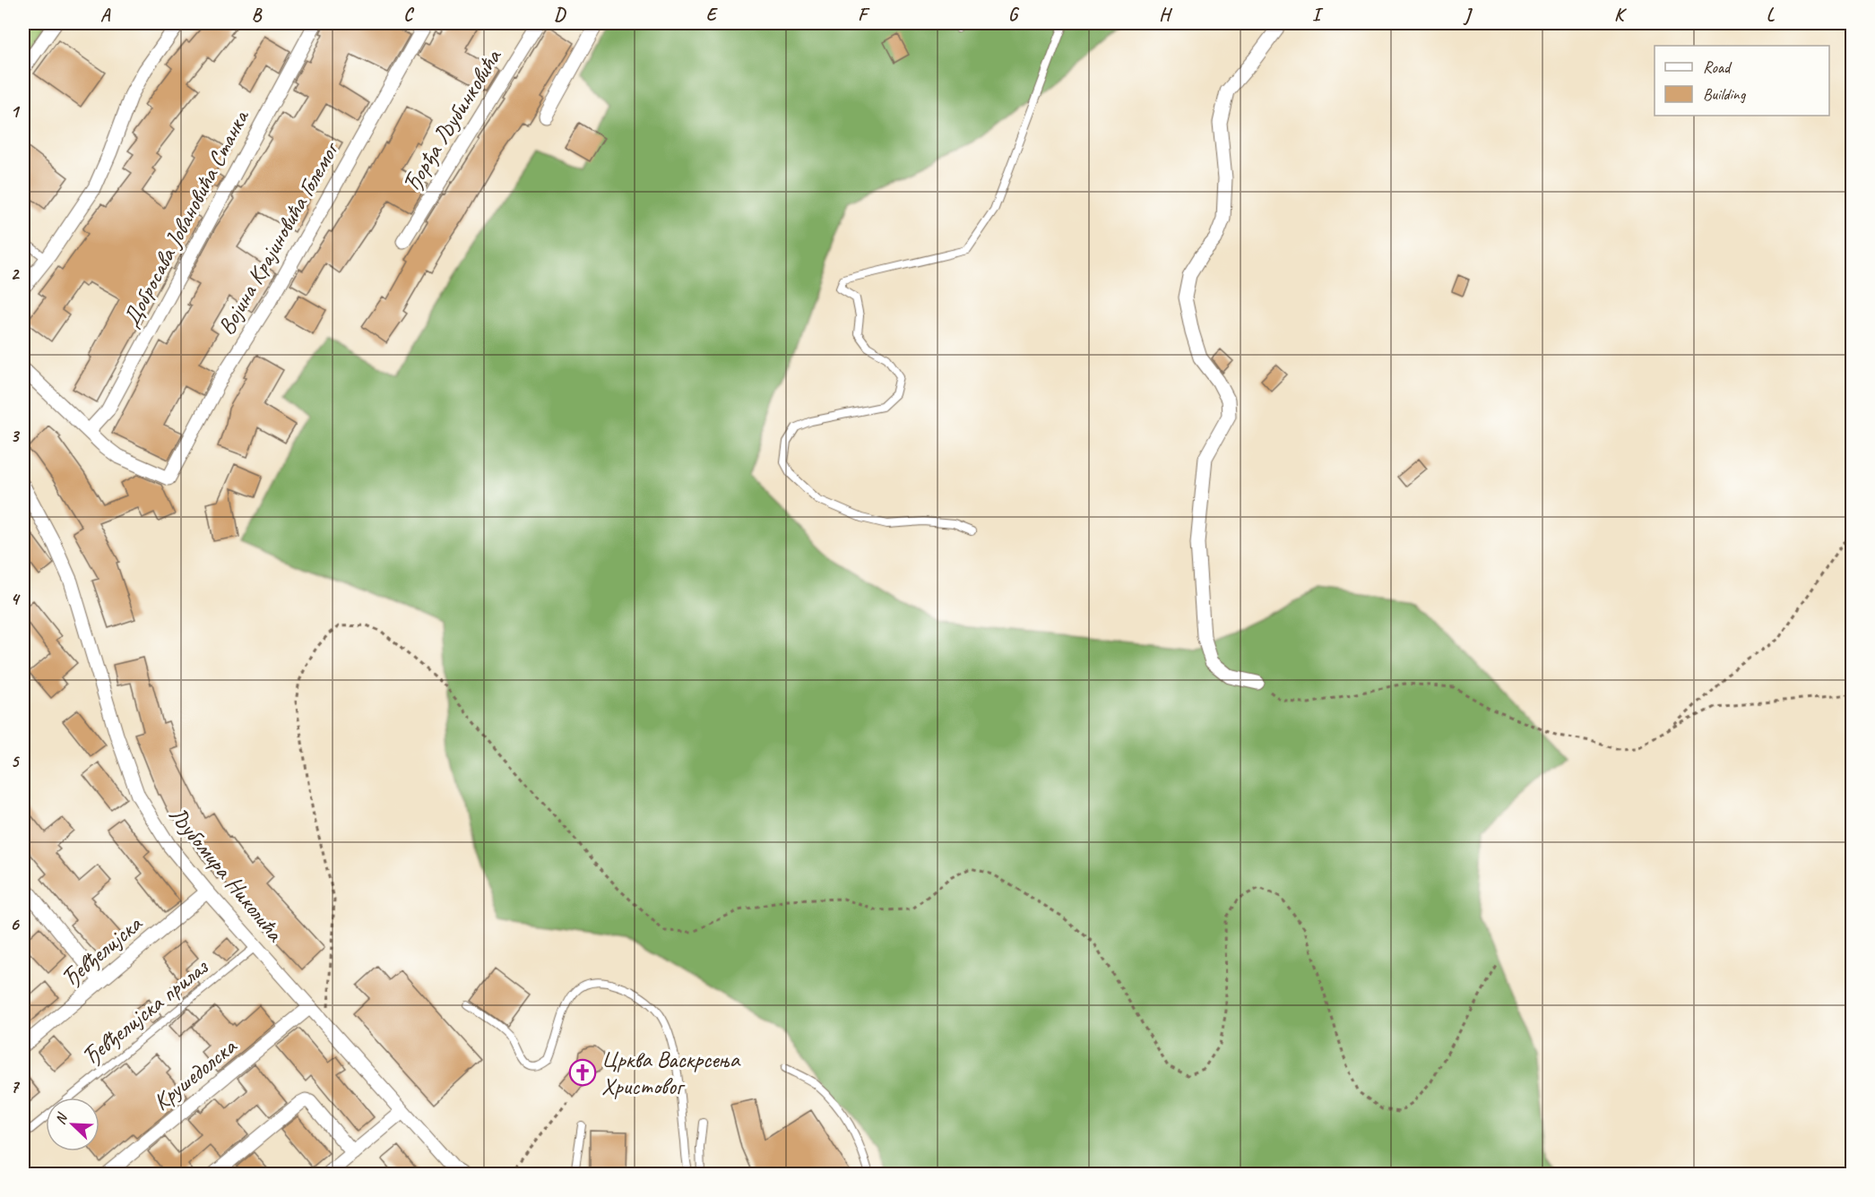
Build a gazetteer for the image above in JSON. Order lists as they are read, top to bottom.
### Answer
{
  "streets": {
    "street": [
      "Ђорђа Љубинковића",
      "Добросава Јовановића Станка",
      "Војина Крајиновића Големог",
      "Љубомира Николића",
      "Ђевђелијска",
      "Крушедолска"
    ],
    "lane": ["Ђевђелијска прилаз"]
  },
  "crossings": [
    ["Добросава Јовановића Станка", "Војина Крајиновића Големог"],
    ["Љубомира Николића", "Ђевђелијска"],
    ["Љубомира Николића", "Ђевђелијска прилаз"],
    ["Љубомира Николића", "Крушедолска"]
  ],
  "places": {
    "church": ["Црква Васкрсења Христовог"]
  },
  "legend": ["Road", "Building"],
  "north": "top left",
  "grid": {
    "columns": [
      "A",
      "B",
      "C",
      "D",
      "E",
      "F",
      "G",
      "H",
      "I",
      "J",
      "K",
      "L"
    ],
    "rows": [
      "1",
      "2",
      "3",
      "4",
      "5",
      "6",
      "7"
    ]
  }
}
